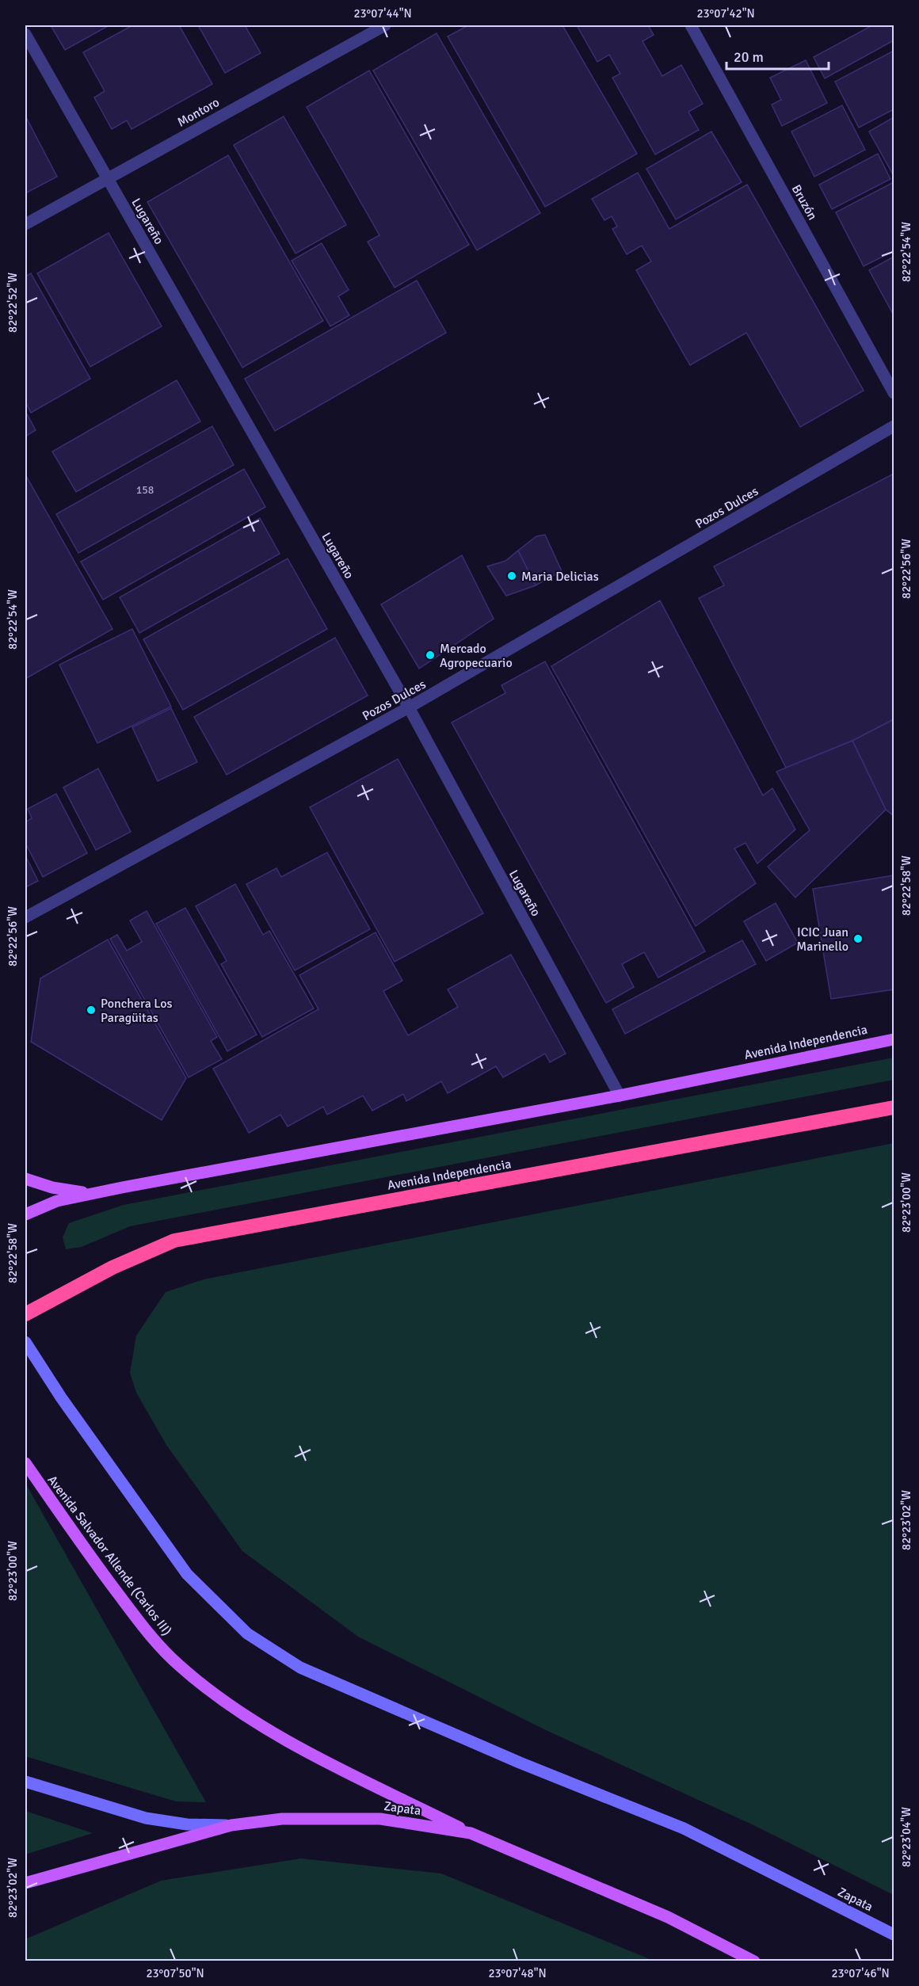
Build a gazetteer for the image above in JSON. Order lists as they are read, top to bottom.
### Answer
{
  "streets": {
    "highway": ["Avenida Independencia"],
    "main road": ["Avenida Salvador Allende (Carlos III)", "Zapata"],
    "street": [
      "Montoro",
      "Bruzón",
      "Lugareño",
      "Pozos Dulces"
    ]
  },
  "crossings": [
    ["Montoro", "Lugareño"],
    ["Lugareño", "Pozos Dulces"],
    ["Lugareño", "Avenida Independencia"],
    ["Avenida Salvador Allende (Carlos III)", "Zapata"]
  ],
  "places": [
    "Maria Delicias",
    "Mercado Agropecuario",
    "ICIC Juan Marinello",
    "Ponchera Los Paragüitas"
  ],
  "house_numbers": ["158"],
  "scale_bar": "20 m",
  "coordinates": [
    "23°07'44\"N",
    "23°07'42\"N",
    "82°22'54\"W",
    "82°22'52\"W",
    "82°22'56\"W",
    "82°22'58\"W",
    "82°23'00\"W",
    "82°23'02\"W",
    "82°23'04\"W",
    "23°07'50\"N",
    "23°07'48\"N",
    "23°07'46\"N"
  ]
}
